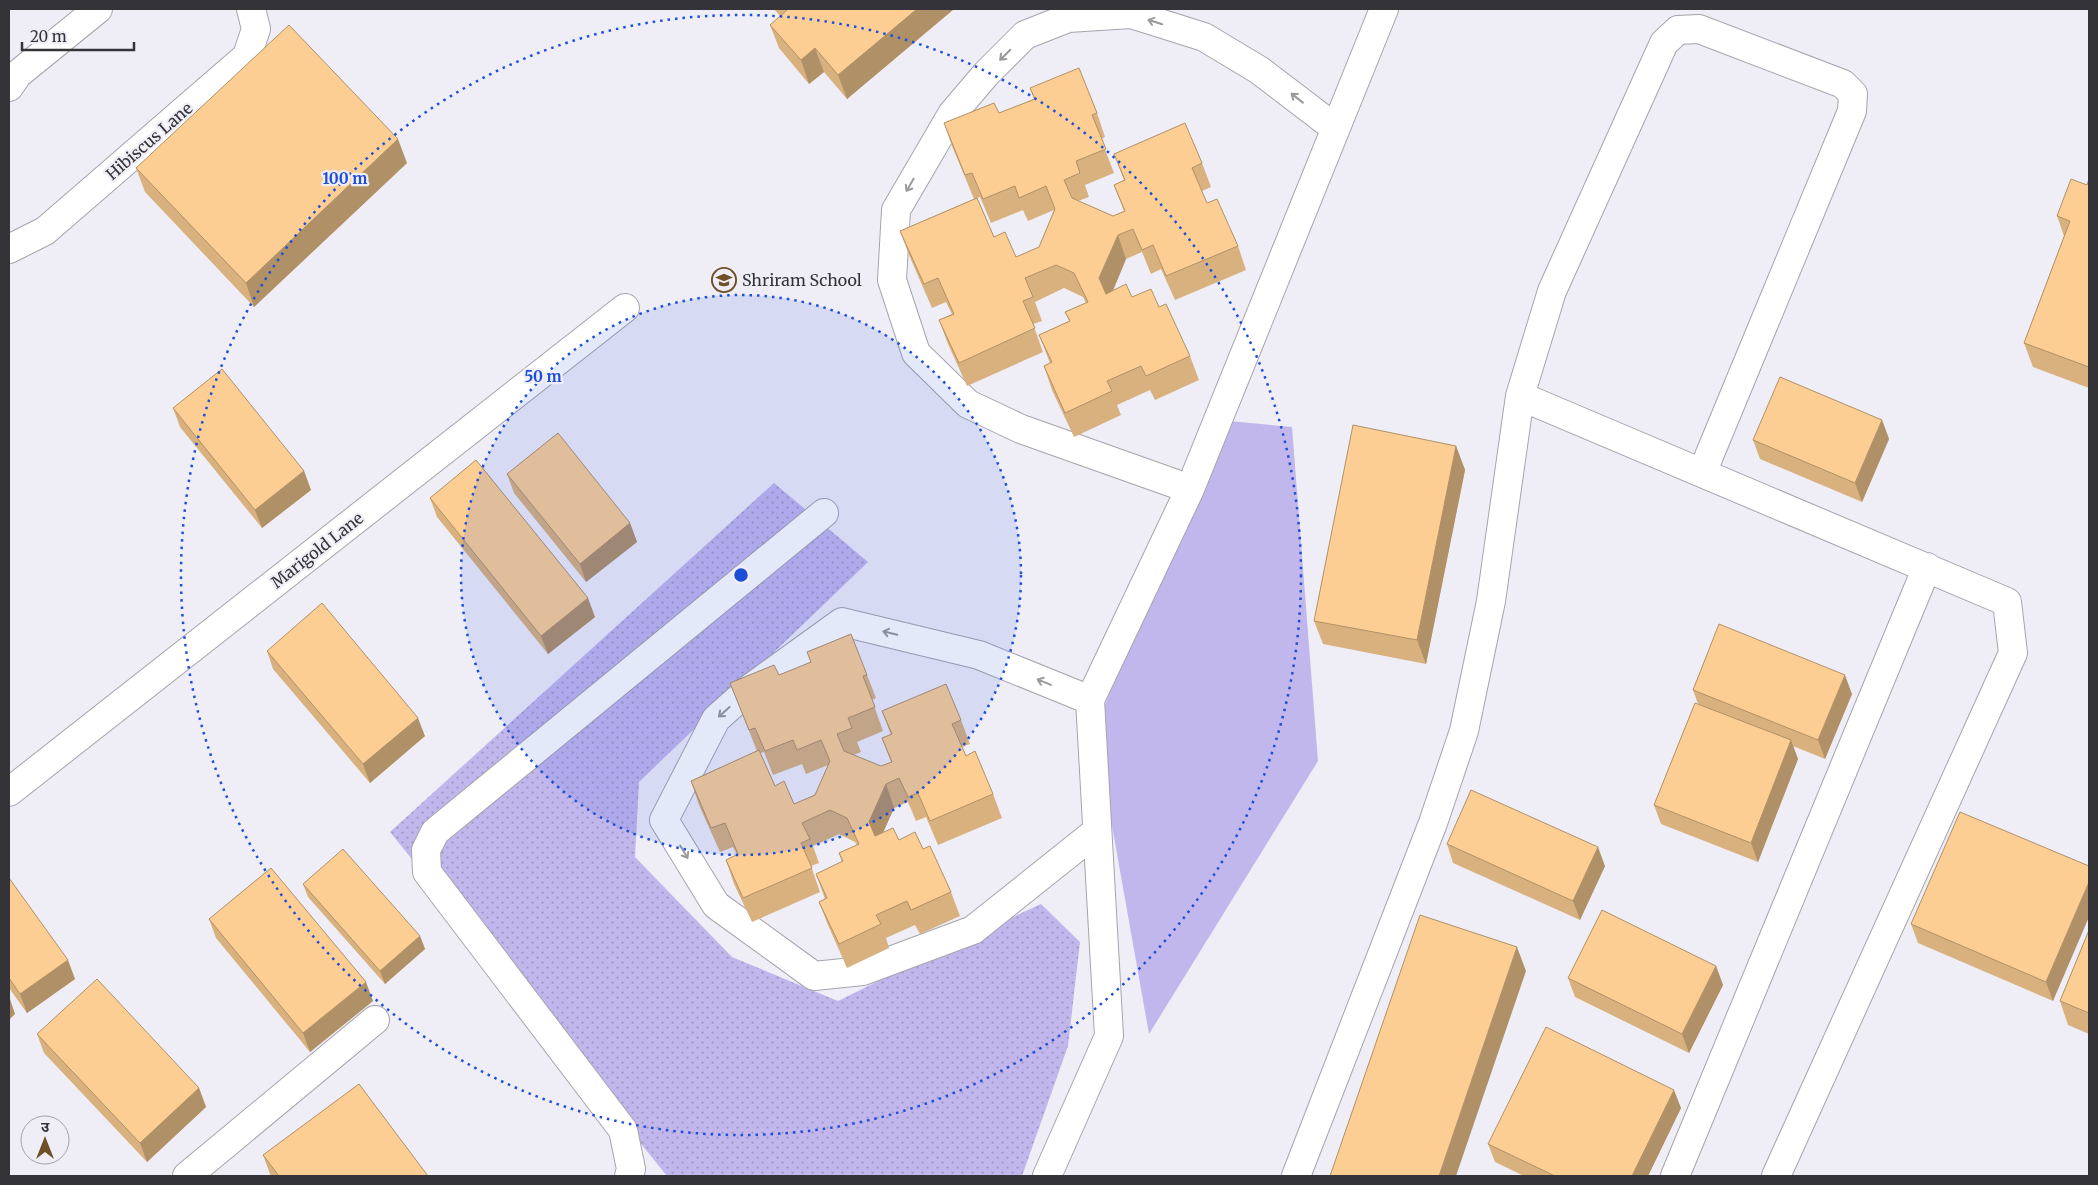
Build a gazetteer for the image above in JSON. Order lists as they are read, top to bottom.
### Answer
{
  "streets": {
    "street": ["Hibiscus Lane", "Marigold Lane"]
  },
  "places": {
    "school or university": ["Shriram School"]
  },
  "scale_bar": "20 m",
  "north": "top",
  "rings": ["100 m", "50 m"]
}
